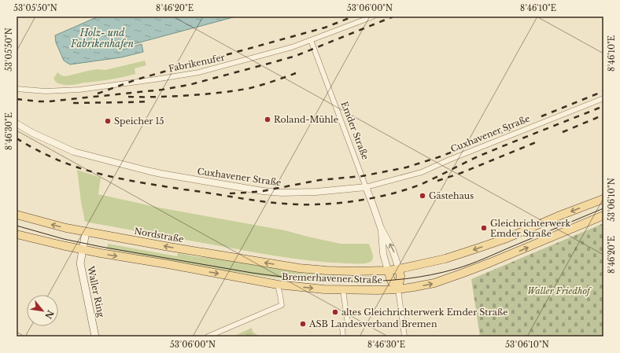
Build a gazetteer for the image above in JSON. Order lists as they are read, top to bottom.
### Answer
{
  "streets": {
    "main road": [
      "Emder Straße",
      "Nordstraße",
      "Bremerhavener Straße",
      "Waller Ring"
    ],
    "street": ["Fabrikenufer", "Cuxhavener Straße"]
  },
  "crossings": [
    ["Fabrikenufer", "Emder Straße"],
    ["Emder Straße", "Cuxhavener Straße"],
    ["Emder Straße", "Bremerhavener Straße"],
    ["Nordstraße", "Bremerhavener Straße"],
    ["Nordstraße", "Waller Ring"]
  ],
  "water": ["Holz- und Fabrikenhafen"],
  "parks": ["Waller Friedhof"],
  "places": [
    "Roland-Mühle",
    "Speicher 15",
    "Gästehaus",
    "Gleichrichterwerk Emder Straße",
    "altes Gleichrichterwerk Emder Straße",
    "ASB Landesverband Bremen"
  ],
  "north": "bottom right",
  "coordinates": [
    "53°05'50\"N",
    "8°46'20\"E",
    "53°06'00\"N",
    "8°46'10\"E",
    "8°46'30\"E",
    "53°06'10\"N"
  ]
}
